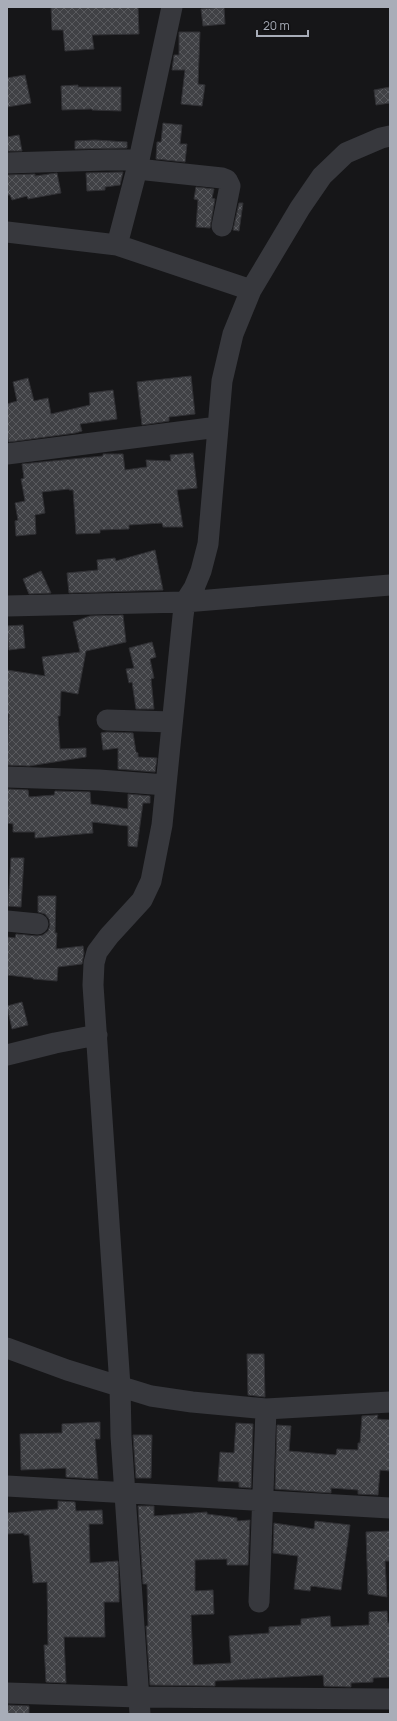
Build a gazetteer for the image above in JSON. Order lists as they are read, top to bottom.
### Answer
{
  "scale_bar": "20 m"
}
